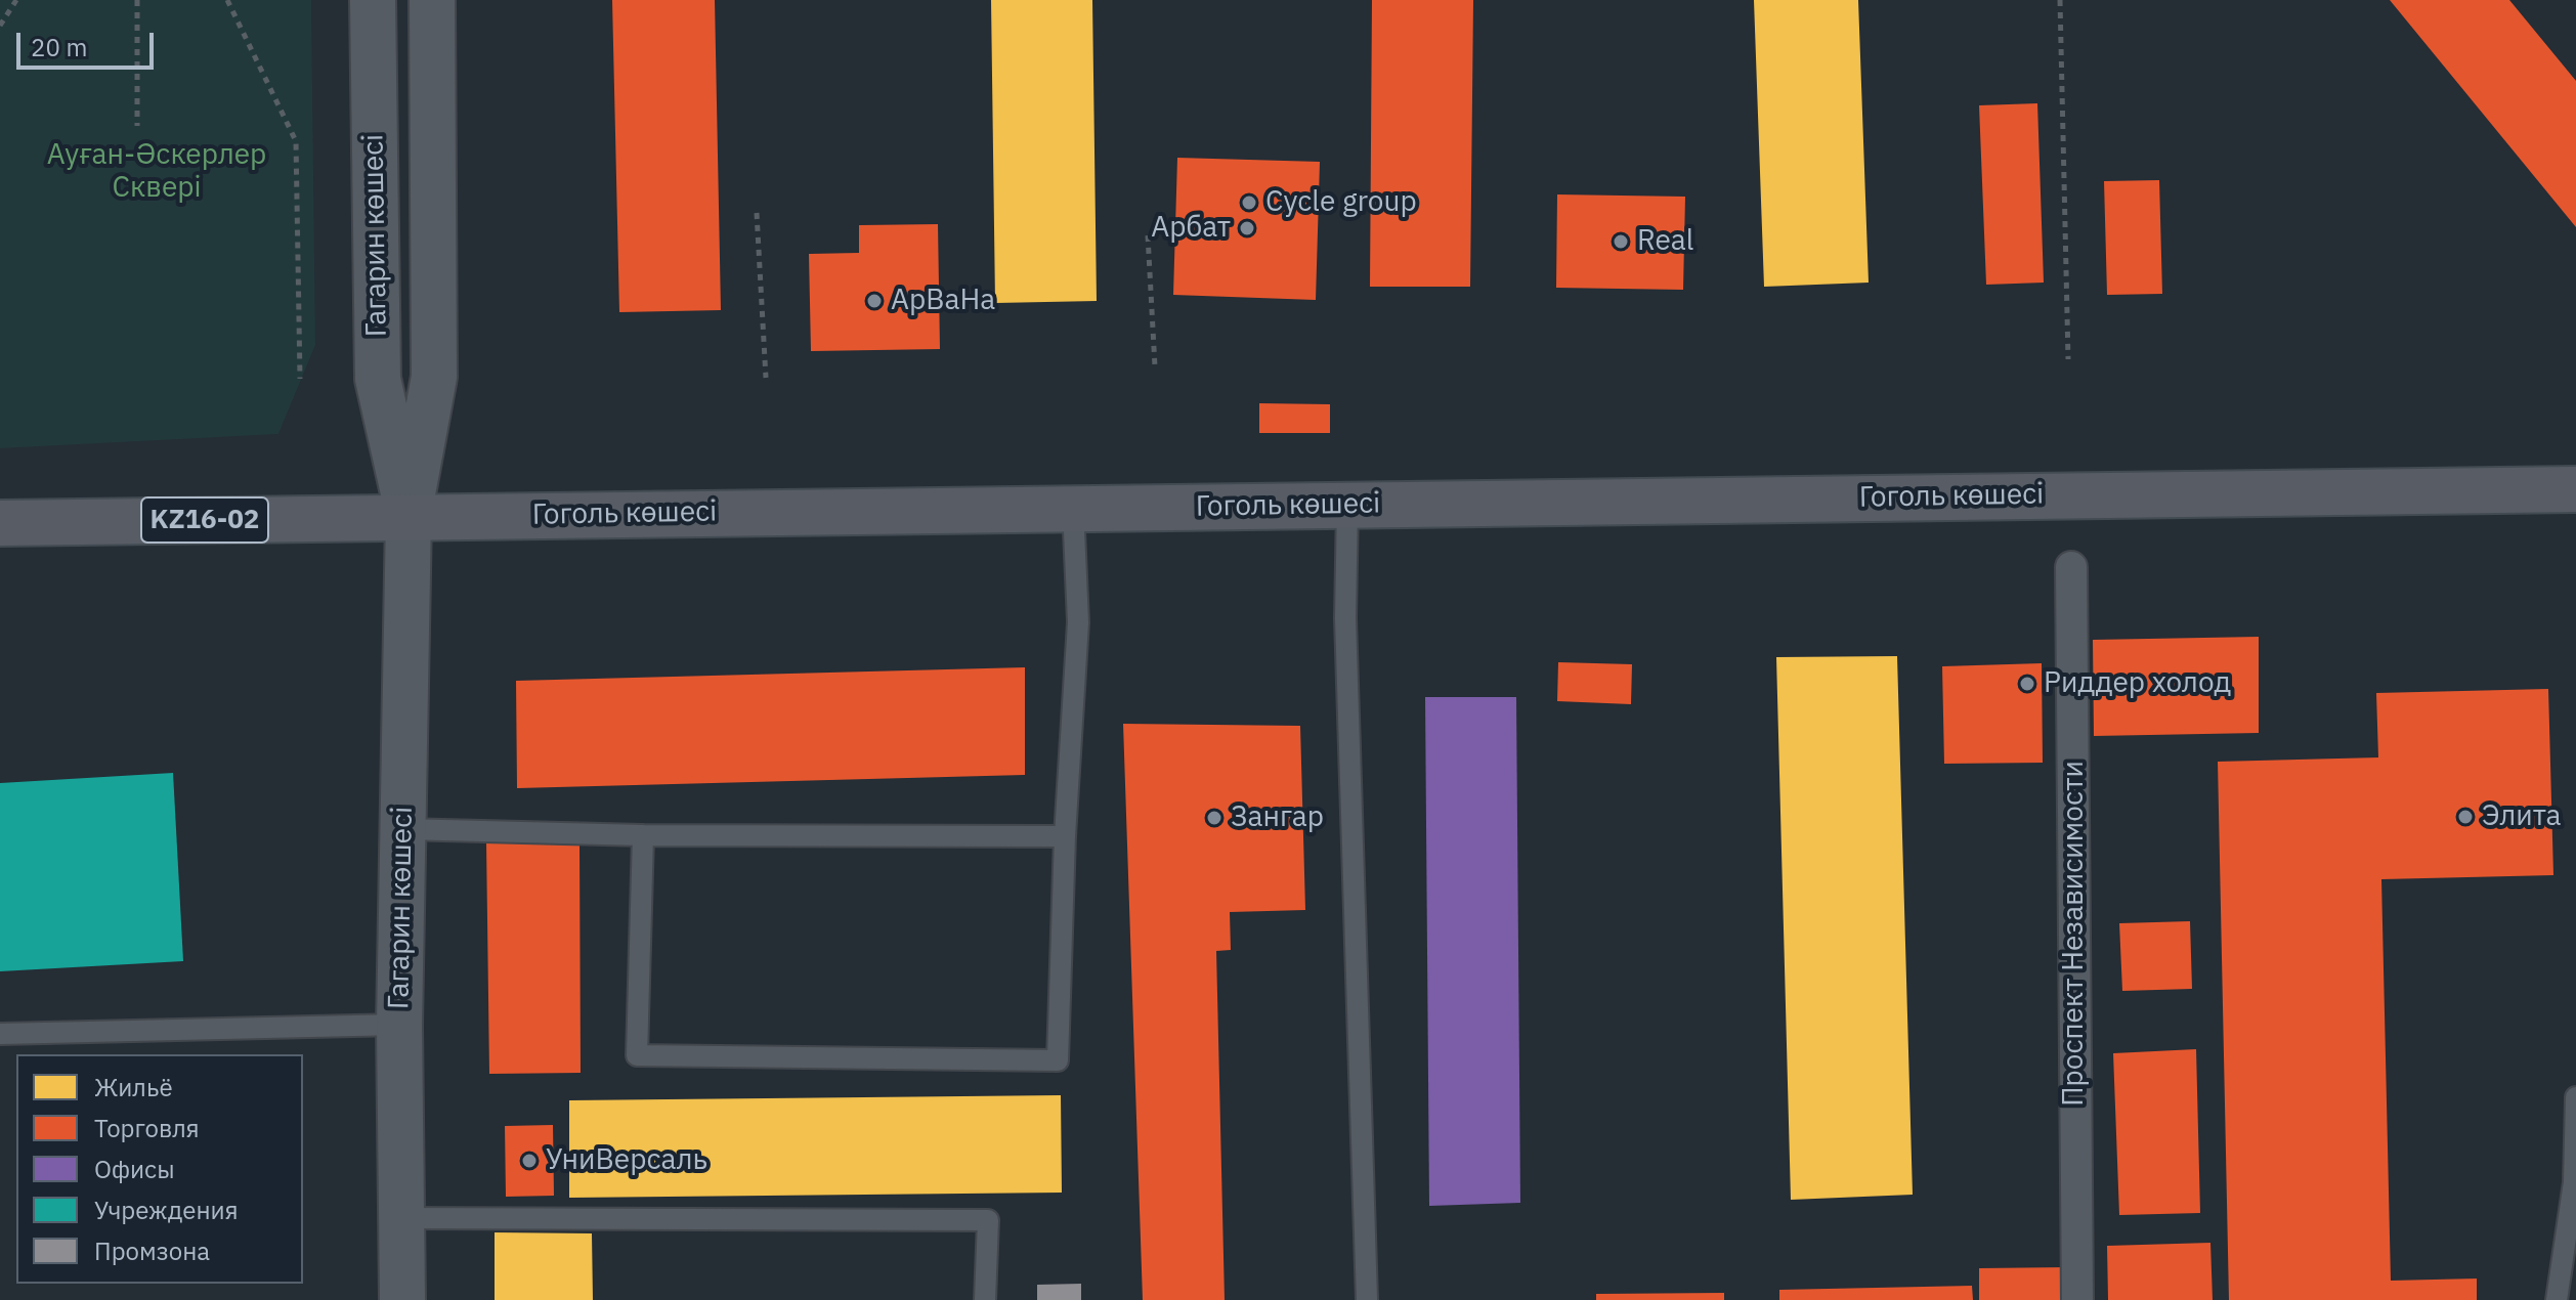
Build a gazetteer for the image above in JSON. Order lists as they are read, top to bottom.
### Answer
{
  "streets": {
    "main road": ["Гоголь көшесі", "KZ16-02"],
    "street": ["Гагарин көшесі", "Проспект Независимости"]
  },
  "crossings": [
    ["Гагарин көшесі", "Гоголь көшесі"]
  ],
  "parks": ["Ауған-Әскерлер Сквері"],
  "places": [
    "Cycle group",
    "Арбат",
    "Real",
    "АрВаНа",
    "Риддер холод",
    "Элита",
    "Зангар",
    "УниВерсаль"
  ],
  "legend": [
    "Жильё",
    "Торговля",
    "Офисы",
    "Учреждения",
    "Промзона"
  ],
  "scale_bar": "20 m"
}
